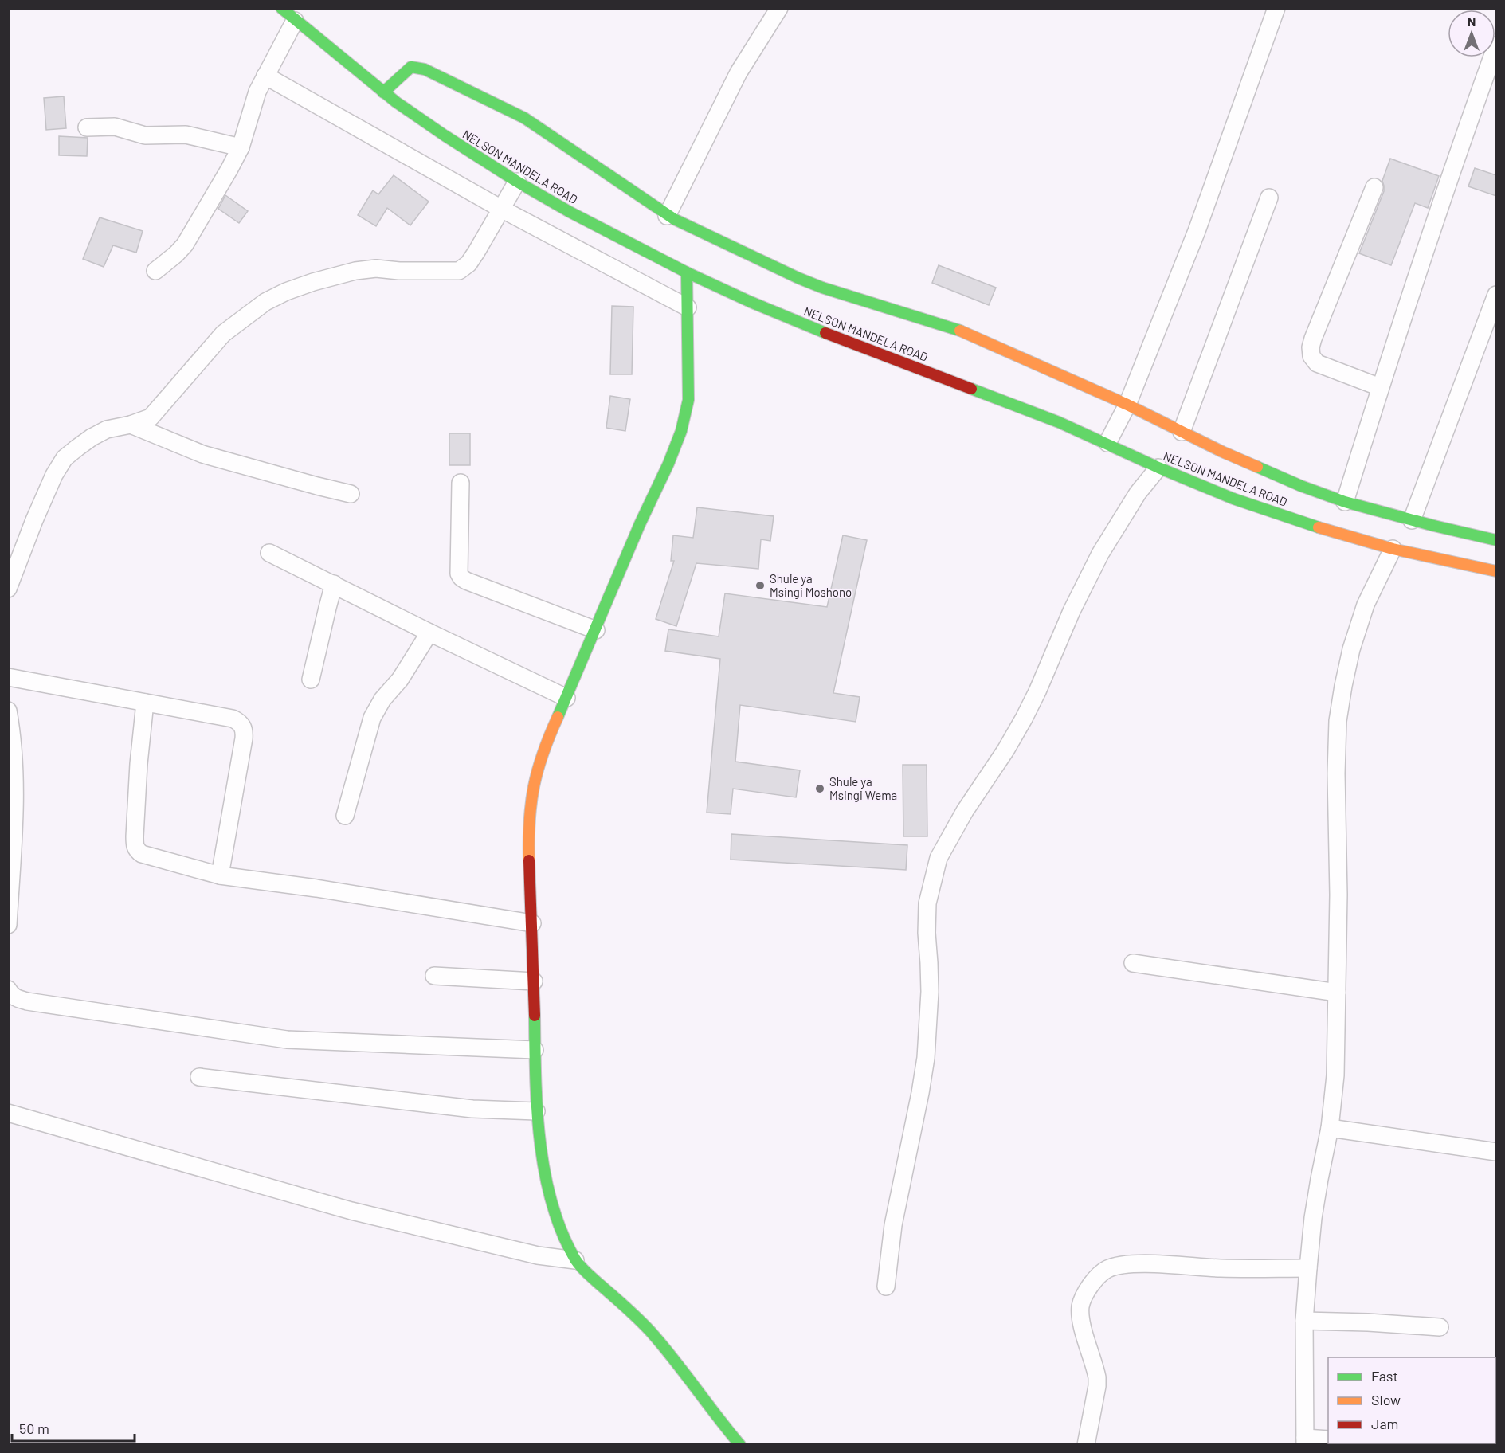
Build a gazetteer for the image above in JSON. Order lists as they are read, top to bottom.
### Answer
{
  "streets": {
    "street": ["NELSON MANDELA ROAD"]
  },
  "places": ["Shule ya Msingi Moshono", "Shule ya Msingi Wema"],
  "legend": ["Fast", "Slow", "Jam"],
  "scale_bar": "50 m",
  "north": "top"
}
